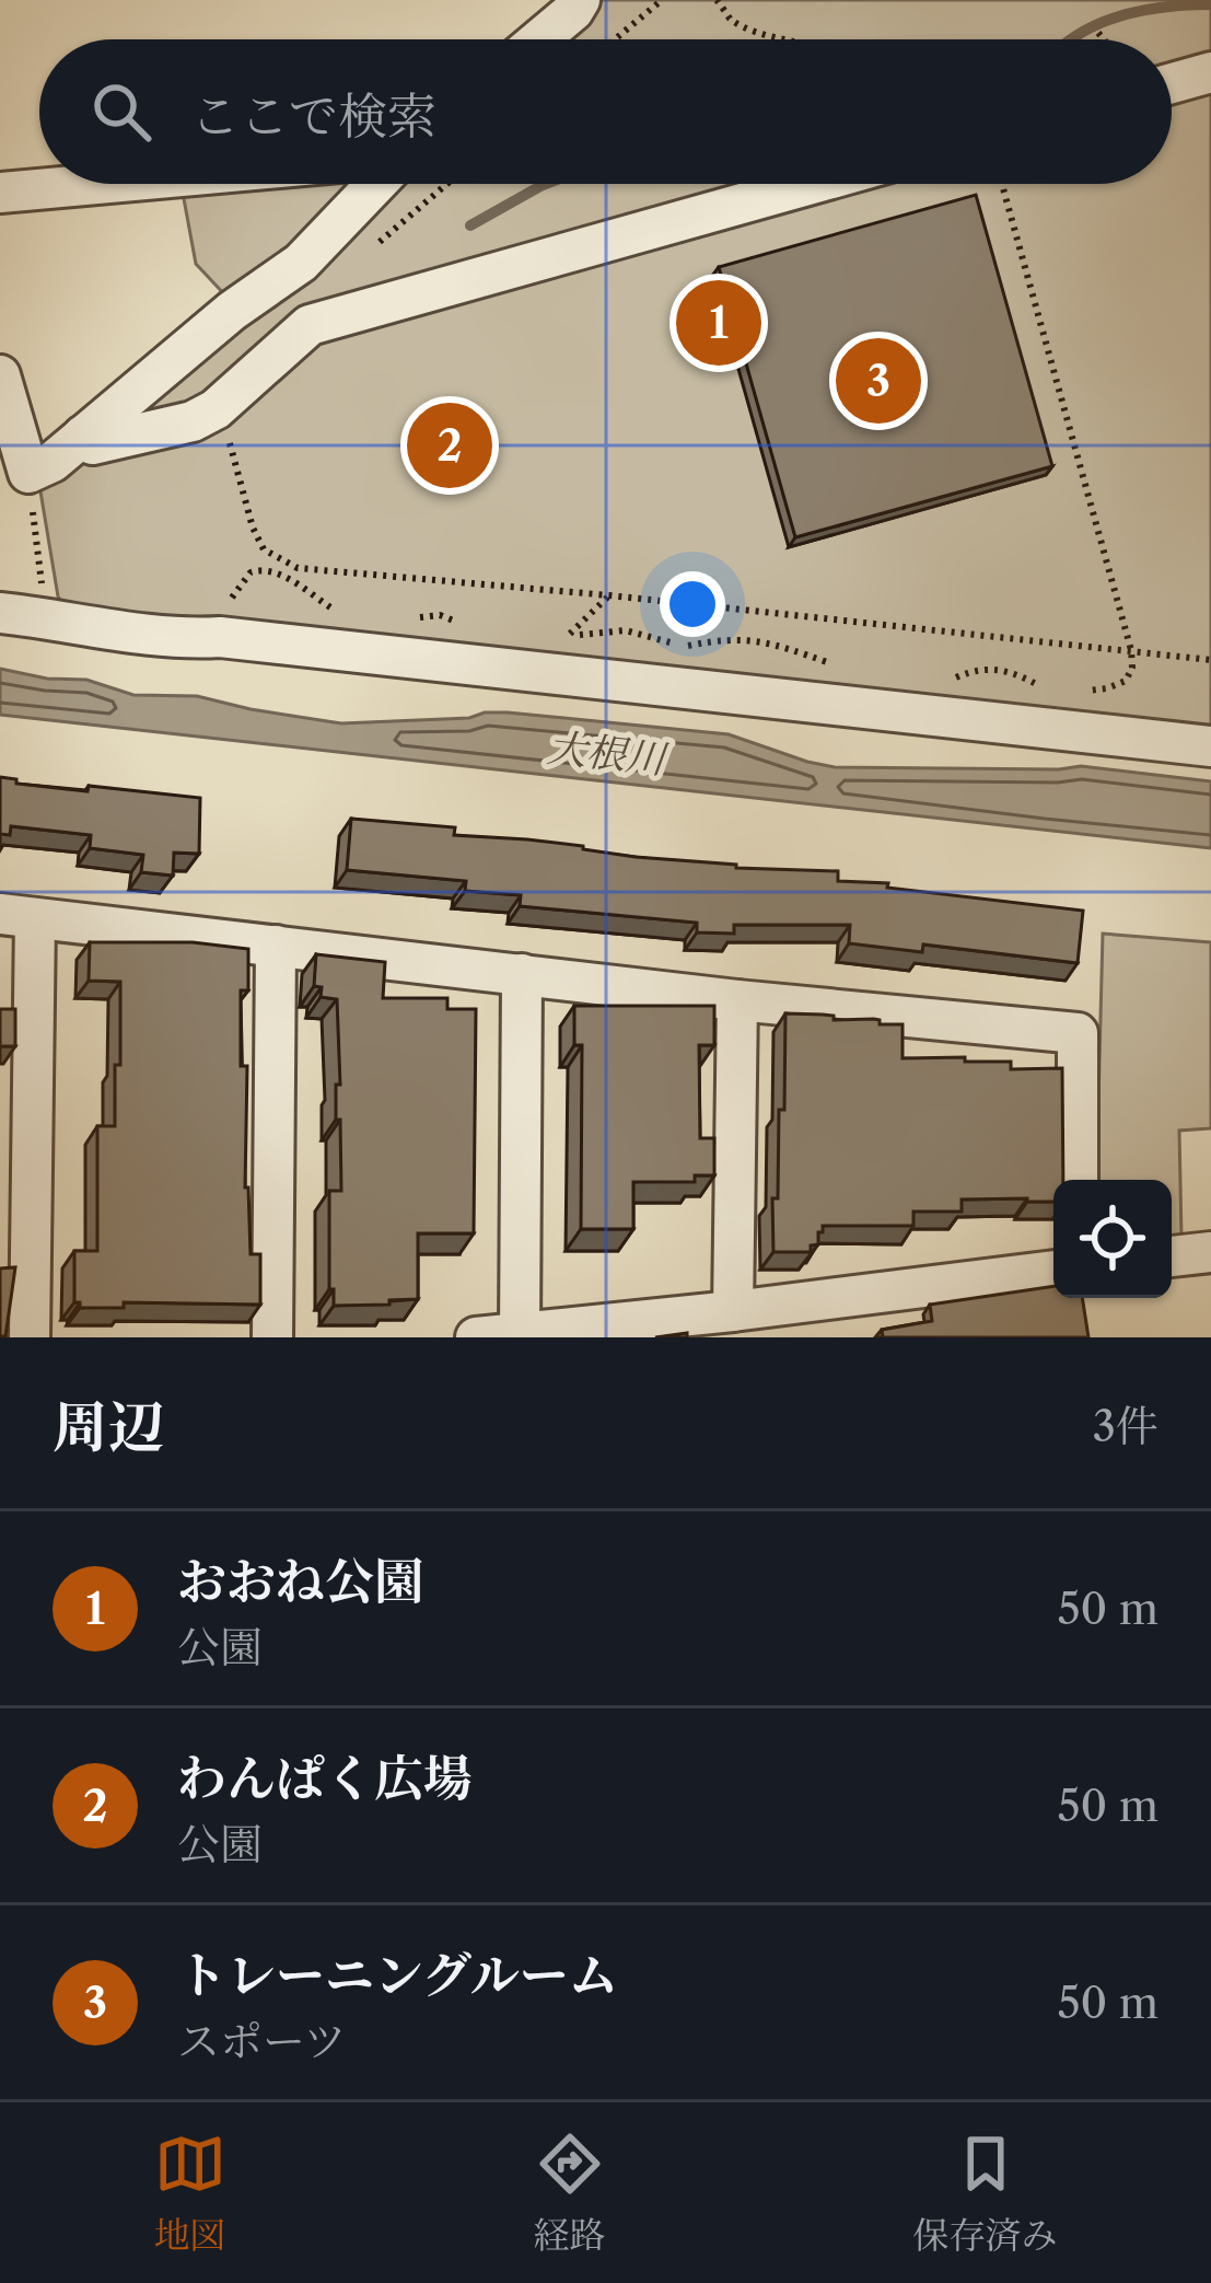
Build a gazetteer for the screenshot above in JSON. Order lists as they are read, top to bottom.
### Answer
{
  "water": ["大根川"],
  "page": {
    "search": "ここで検索",
    "pins": ["1", "3", "2"],
    "heading": ["周辺", "3件"],
    "list": [
      {
        "mark": "1",
        "name": "おおね公園",
        "note": "公園",
        "value": "50 m"
      },
      {
        "mark": "2",
        "name": "わんぱく広場",
        "note": "公園",
        "value": "50 m"
      },
      {
        "mark": "3",
        "name": "トレーニングルーム",
        "note": "スポーツ",
        "value": "50 m"
      }
    ],
    "nav": ["地図", "経路", "保存済み"]
  }
}
